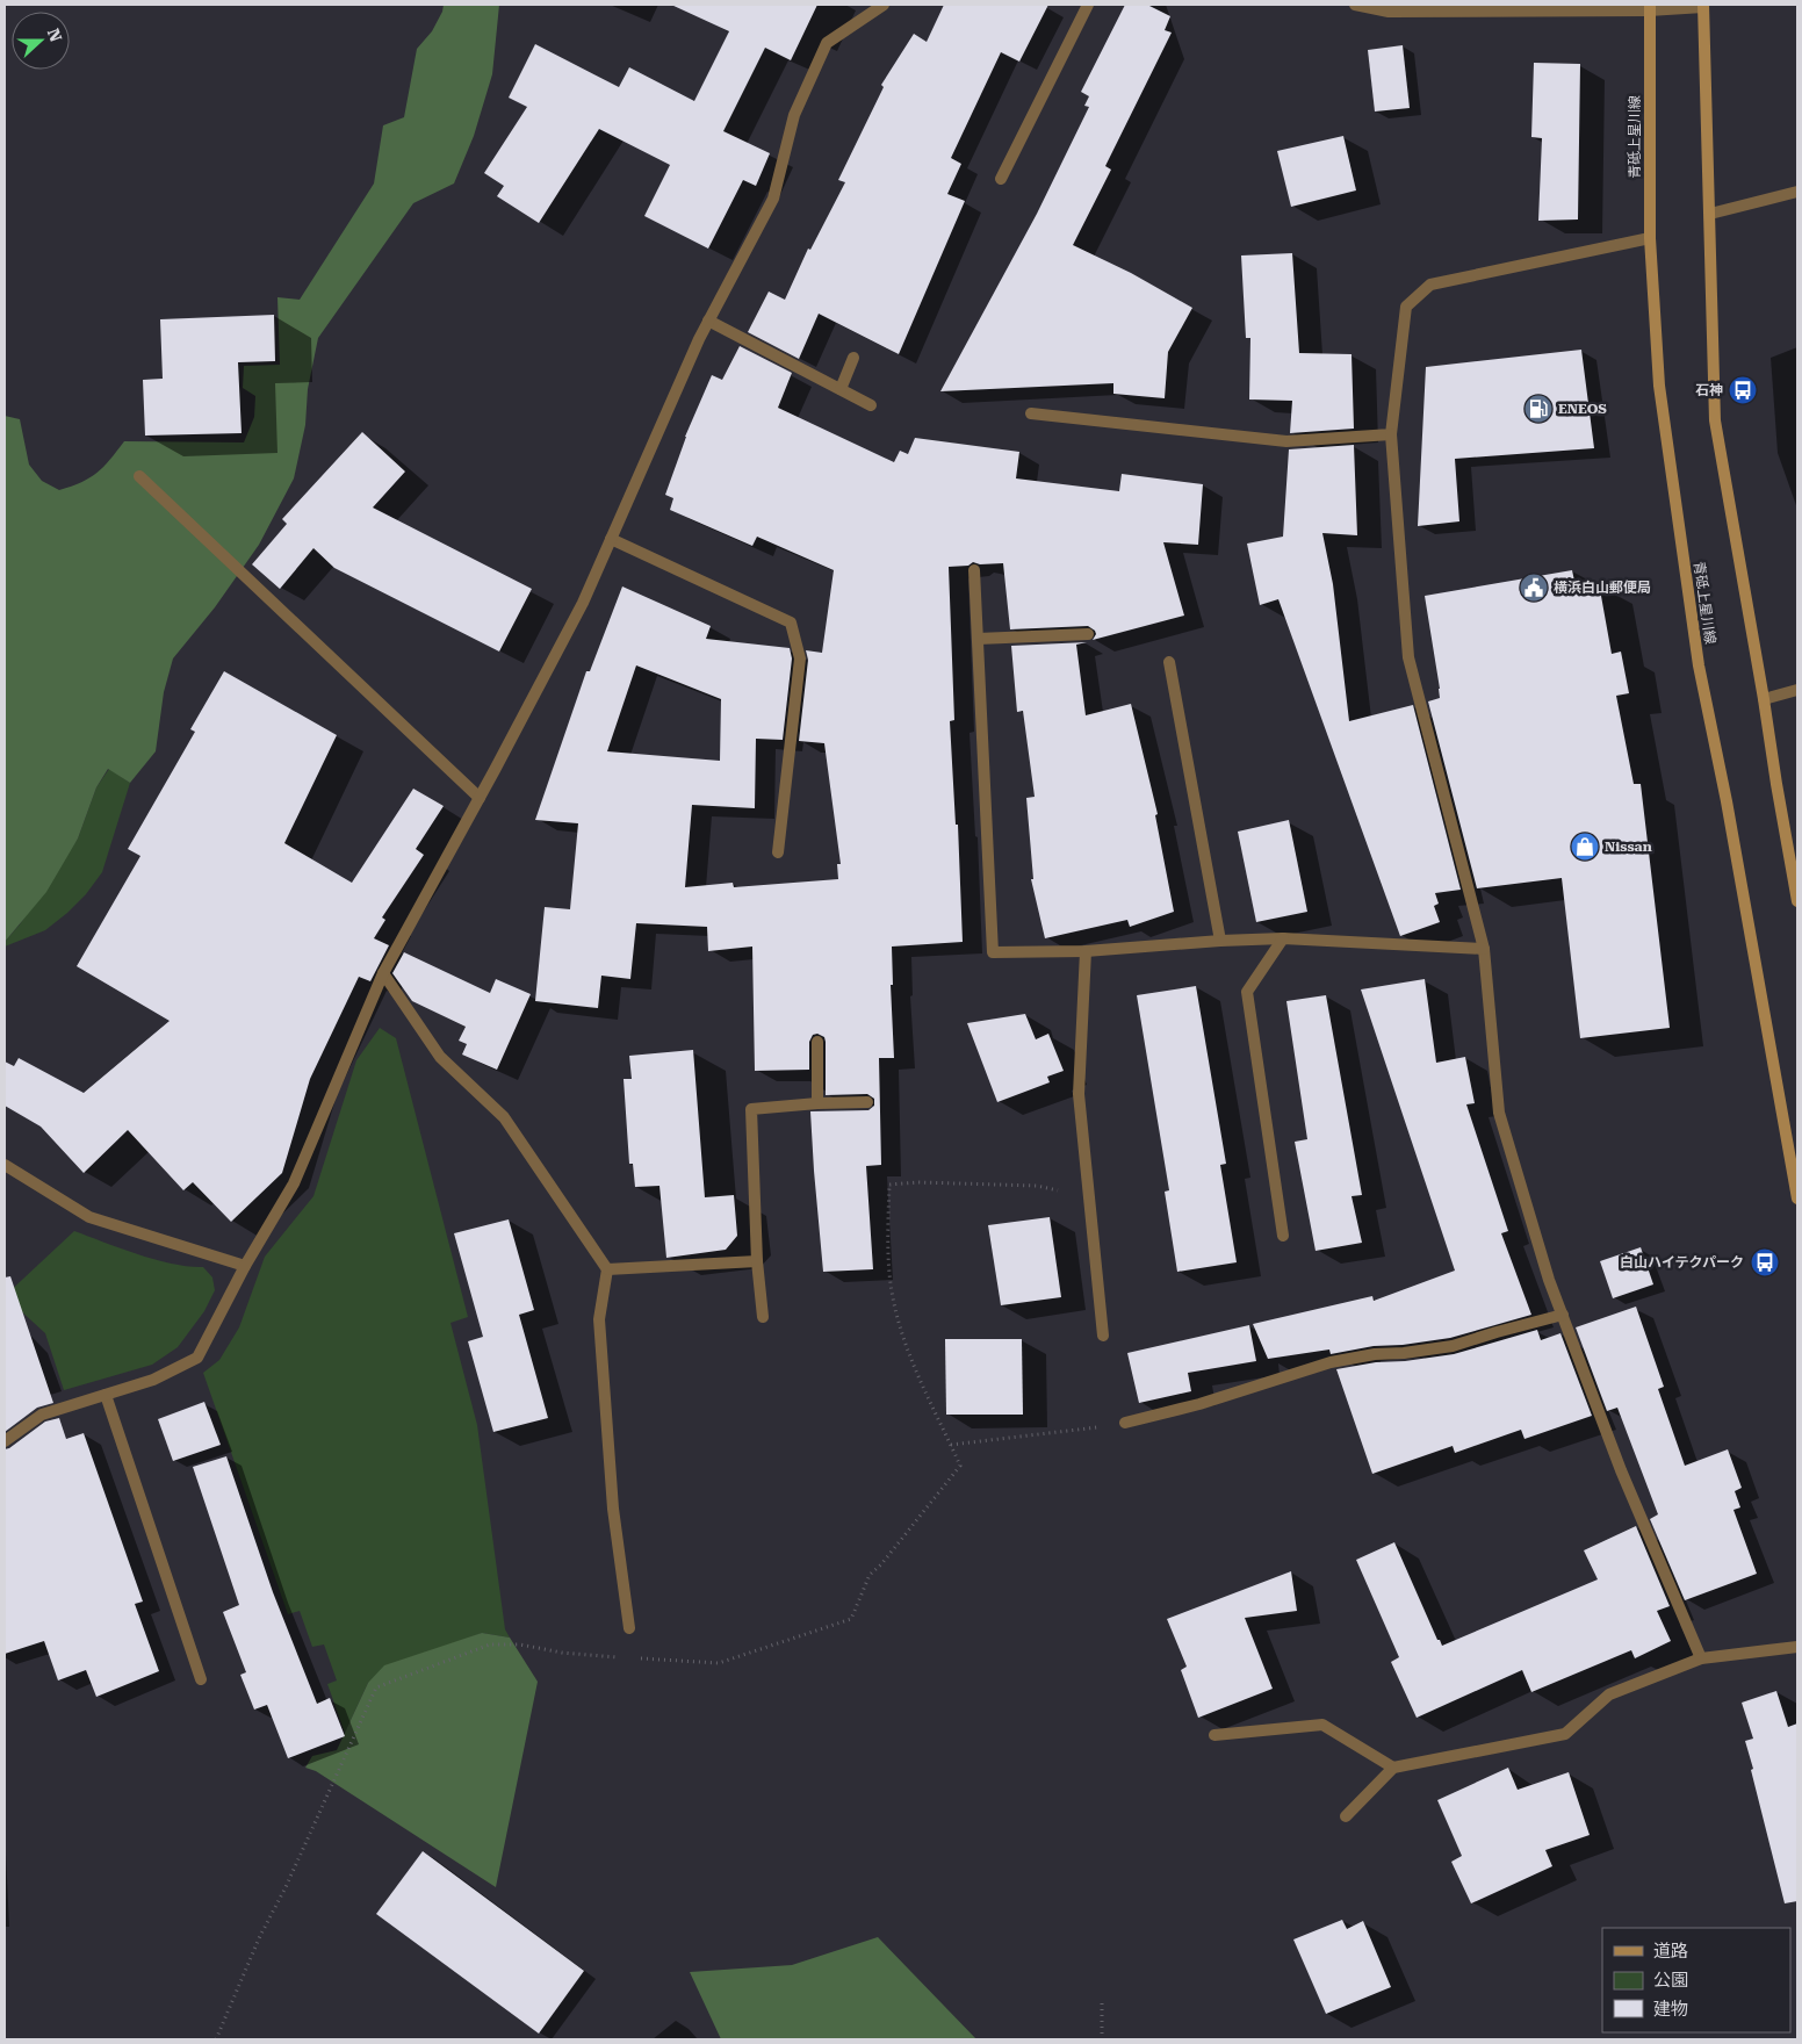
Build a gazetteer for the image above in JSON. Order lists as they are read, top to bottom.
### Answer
{
  "streets": {
    "main road": ["青砥上星川線"]
  },
  "places": {
    "bus stop": ["石神", "白山ハイテクパーク"],
    "fuel station": ["ENEOS"],
    "public building": ["横浜白山郵便局"],
    "shop": ["Nissan"]
  },
  "legend": ["道路", "公園", "建物"],
  "north": "right"
}
